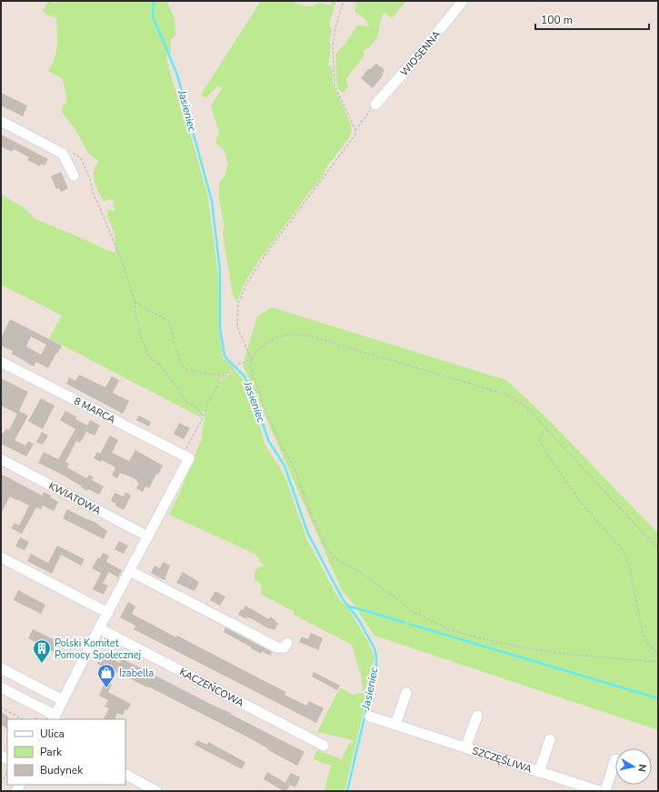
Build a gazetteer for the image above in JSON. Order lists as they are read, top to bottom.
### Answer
{
  "streets": {
    "street": [
      "WIOSENNA",
      "8 MARCA",
      "KWIATOWA",
      "KACZEŃCOWA",
      "SZCZĘŚLIWA"
    ]
  },
  "crossings": [
    ["8 MARCA", "KWIATOWA"]
  ],
  "water": ["Jasieniec"],
  "places": {
    "building": ["Polski Komitet Pomocy Społecznej"],
    "shop": ["Izabella"]
  },
  "legend": ["Ulica", "Park", "Budynek"],
  "scale_bar": "100 m",
  "north": "right"
}
